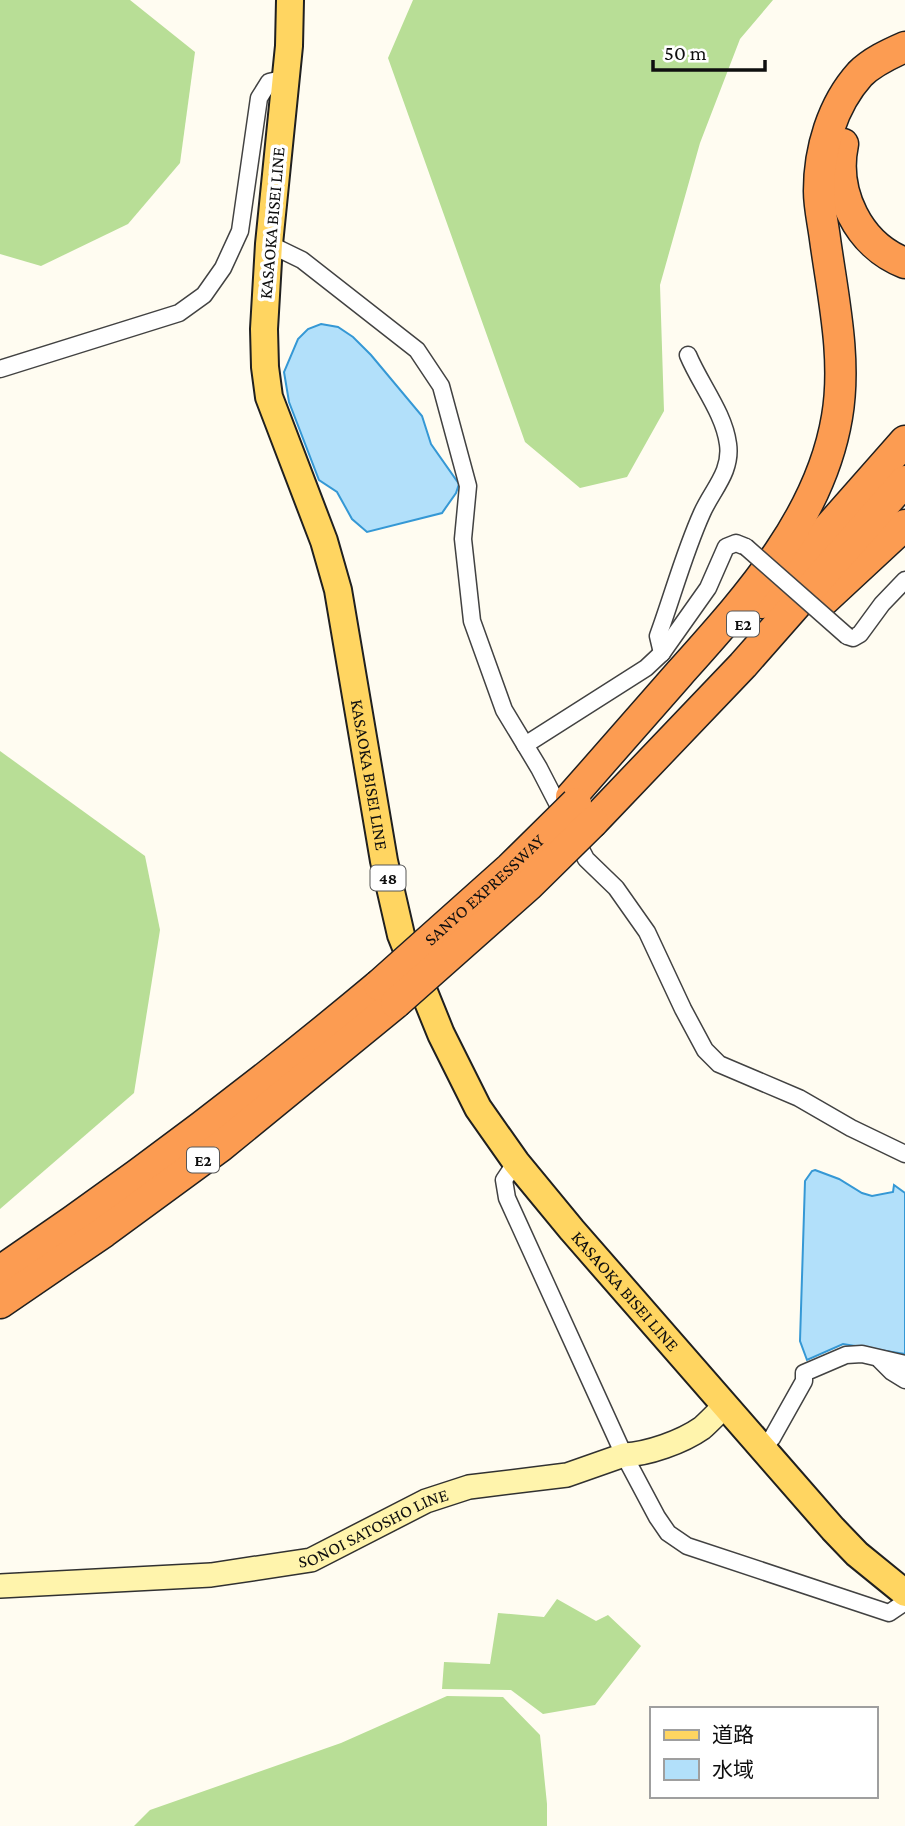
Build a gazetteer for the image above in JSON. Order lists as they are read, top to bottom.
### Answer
{
  "streets": {
    "highway": ["E2", "SANYO EXPRESSWAY"],
    "main road": ["KASAOKA BISEI LINE", "48", "SONOI SATOSHO LINE"]
  },
  "crossings": [
    ["KASAOKA BISEI LINE", "SONOI SATOSHO LINE"]
  ],
  "legend": ["道路", "水域"],
  "scale_bar": "50 m"
}
